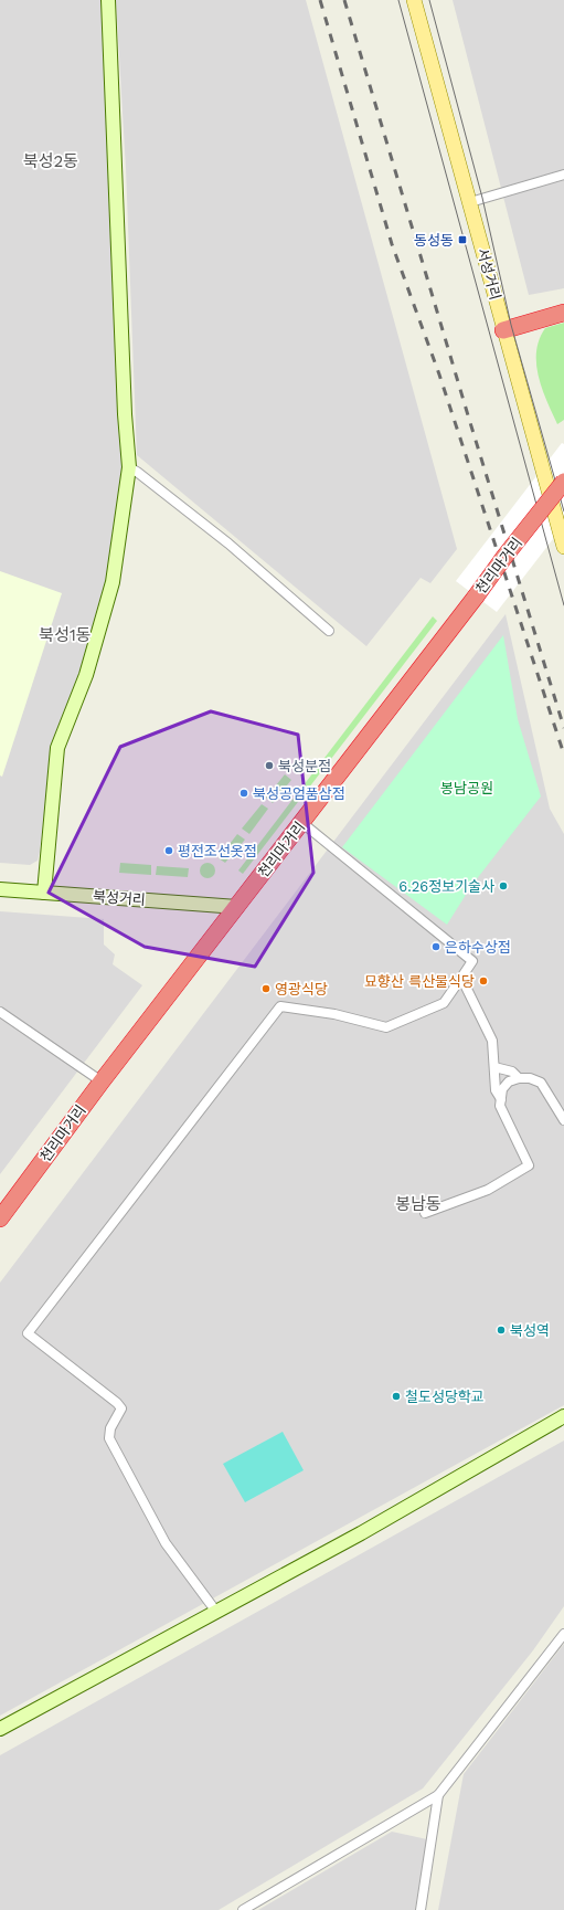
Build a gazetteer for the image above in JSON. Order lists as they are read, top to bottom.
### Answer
{
  "streets": {
    "highway": ["천리마거리"],
    "main road": ["서성거리"],
    "street": ["북성거리"]
  },
  "crossings": [
    ["천리마거리", "북성거리"]
  ],
  "districts": ["북성2동", "북성1동", "봉남동"],
  "parks": ["봉남공원"],
  "places": {
    "transit": ["동성동"],
    "other": [
      "북성분점",
      "북성공엄품삼점",
      "평전조선옷점",
      "6.26정보기술사",
      "은하수상점",
      "묘향산 륵산물식당",
      "영광식당",
      "북성역",
      "철도성당학교"
    ]
  }
}
